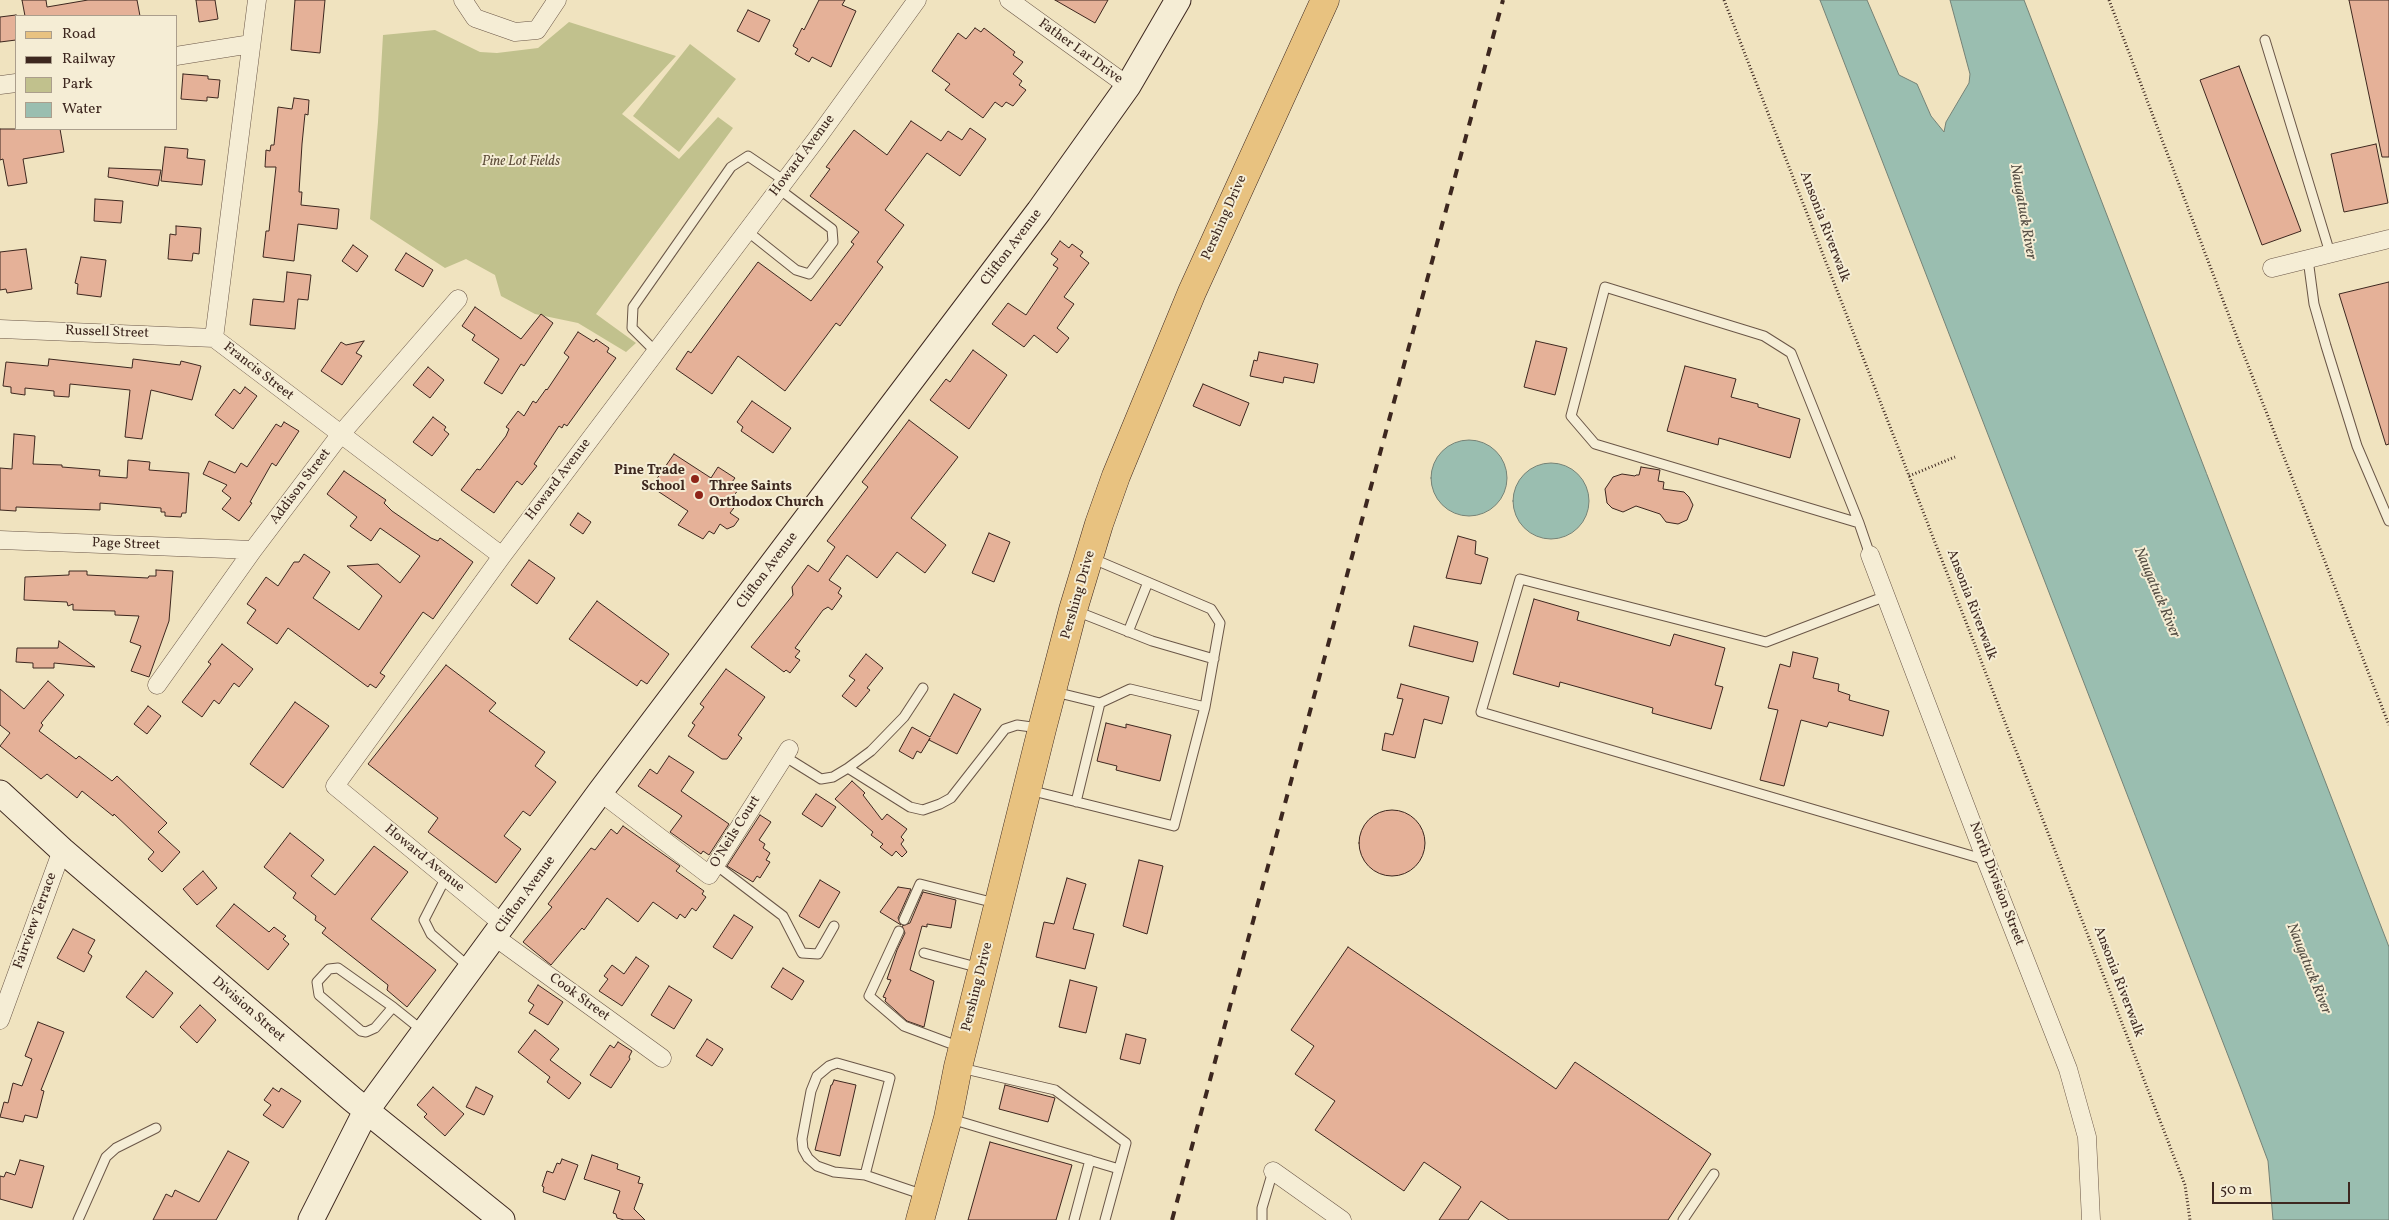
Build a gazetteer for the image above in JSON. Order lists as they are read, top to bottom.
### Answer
{
  "streets": {
    "main road": ["Pershing Drive", "Clifton Avenue", "Division Street"],
    "street": [
      "Father Lar Drive",
      "Howard Avenue",
      "Russell Street",
      "Francis Street",
      "Addison Street",
      "Page Street",
      "O'Neils Court",
      "North Division Street",
      "Fairview Terrace",
      "Cook Street"
    ],
    "path": ["Ansonia Riverwalk"]
  },
  "crossings": [
    ["Father Lar Drive", "Clifton Avenue"],
    ["Howard Avenue", "Clifton Avenue"],
    ["Howard Avenue", "Francis Street"],
    ["Howard Avenue", "Cook Street"],
    ["Clifton Avenue", "O'Neils Court"],
    ["Clifton Avenue", "Cook Street"],
    ["Clifton Avenue", "Division Street"],
    ["Russell Street", "Francis Street"],
    ["Francis Street", "Addison Street"],
    ["Addison Street", "Page Street"],
    ["Fairview Terrace", "Division Street"]
  ],
  "water": ["Naugatuck River"],
  "parks": ["Pine Lot Fields"],
  "places": ["Pine Trade School", "Three Saints Orthodox Church"],
  "legend": [
    "Road",
    "Railway",
    "Park",
    "Water"
  ],
  "scale_bar": "50 m"
}
